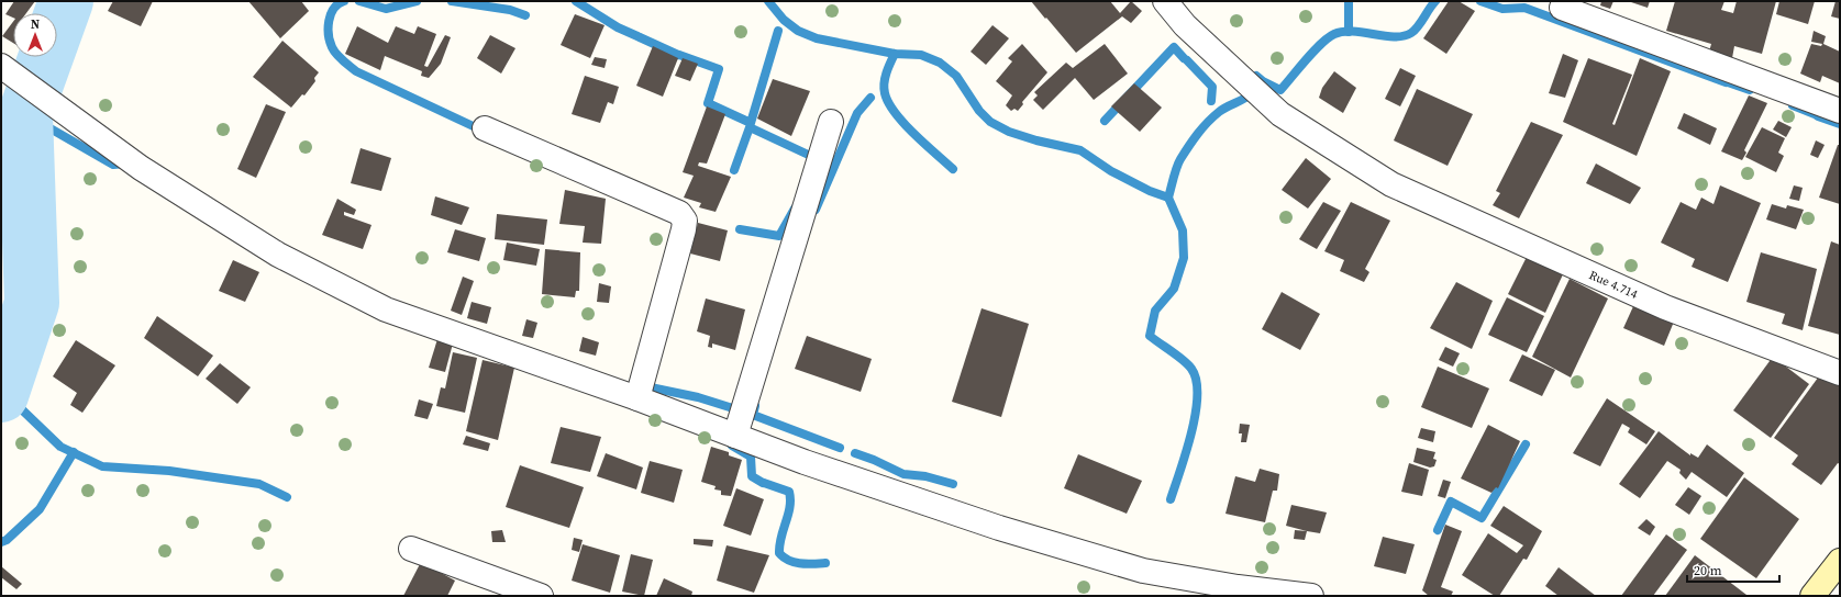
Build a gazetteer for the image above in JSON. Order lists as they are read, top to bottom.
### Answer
{
  "streets": {
    "street": ["Rue 4.714"]
  },
  "scale_bar": "20 m",
  "north": "top"
}
